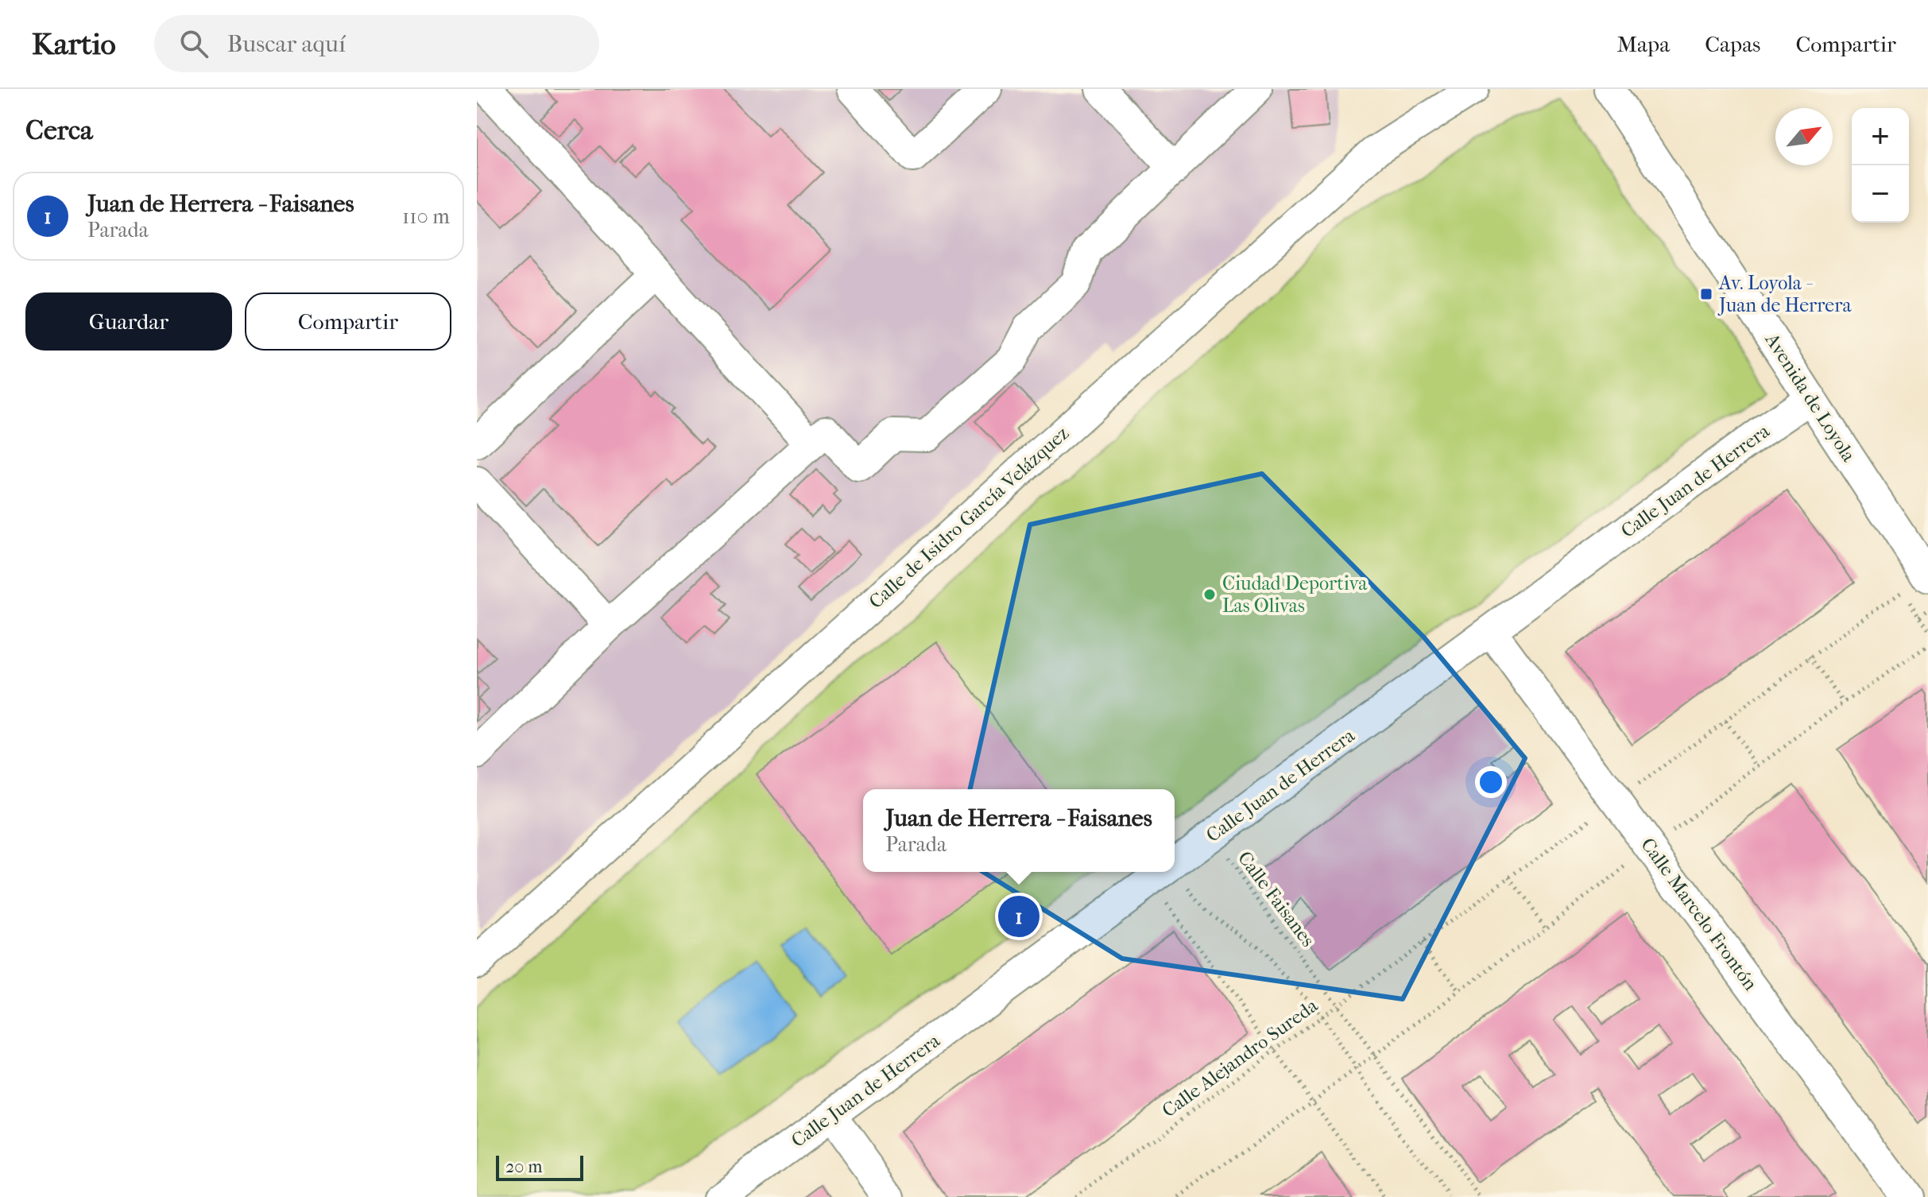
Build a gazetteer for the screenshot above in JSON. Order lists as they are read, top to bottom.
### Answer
{
  "streets": {
    "street": [
      "Avenida de Loyola",
      "Calle Juan de Herrera",
      "Calle de Isidro García Velázquez",
      "Calle Marcelo Frontón"
    ],
    "path": ["Calle Faisanes", "Calle Alejandro Sureda"]
  },
  "crossings": [
    ["Avenida de Loyola", "Calle Juan de Herrera"],
    ["Calle Juan de Herrera", "Calle Marcelo Frontón"],
    ["Calle Faisanes", "Calle Alejandro Sureda"]
  ],
  "places": {
    "transit": ["Av. Loyola - Juan de Herrera"],
    "other": ["Ciudad Deportiva Las Olivas"]
  },
  "scale_bar": "20 m",
  "north": "top right",
  "page": {
    "header": "Kartio",
    "search": "Buscar aquí",
    "nav": ["Mapa", "Capas", "Compartir"],
    "heading": "Cerca",
    "map_buttons": ["+", "−"],
    "list": [
      {
        "mark": "1",
        "name": "Juan de Herrera - Faisanes",
        "note": "Parada",
        "value": "110 m"
      }
    ],
    "buttons": ["Guardar", "Compartir"],
    "popup": ["Juan de Herrera - Faisanes", "Parada"],
    "pins": "1",
    "scale": "20 m"
  }
}
